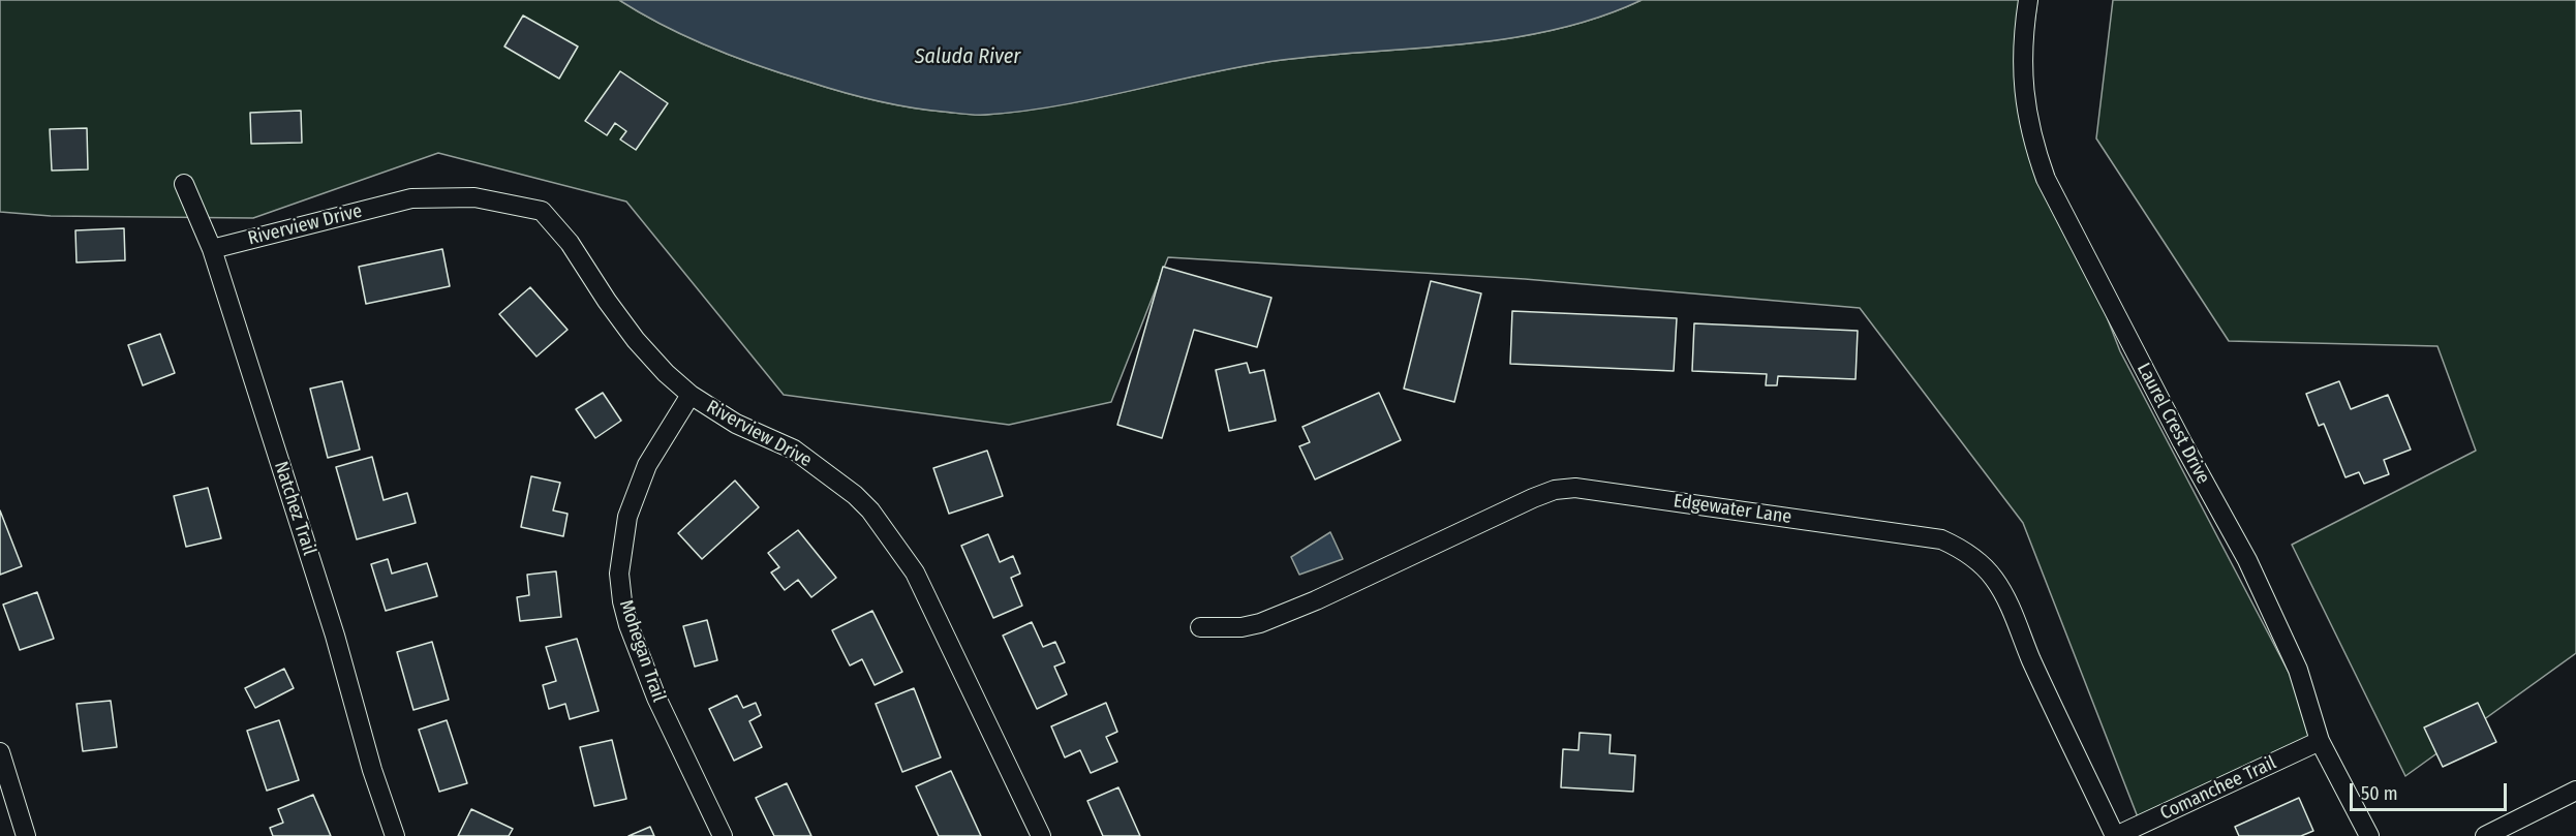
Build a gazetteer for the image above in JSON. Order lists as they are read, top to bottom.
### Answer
{
  "streets": {
    "street": [
      "Riverview Drive",
      "Laurel Crest Drive",
      "Natchez Trail",
      "Edgewater Lane",
      "Mohegan Trail",
      "Comanchee Trail"
    ]
  },
  "crossings": [
    ["Riverview Drive", "Natchez Trail"],
    ["Riverview Drive", "Mohegan Trail"],
    ["Laurel Crest Drive", "Comanchee Trail"],
    ["Edgewater Lane", "Comanchee Trail"]
  ],
  "water": ["Saluda River"],
  "scale_bar": "50 m"
}
